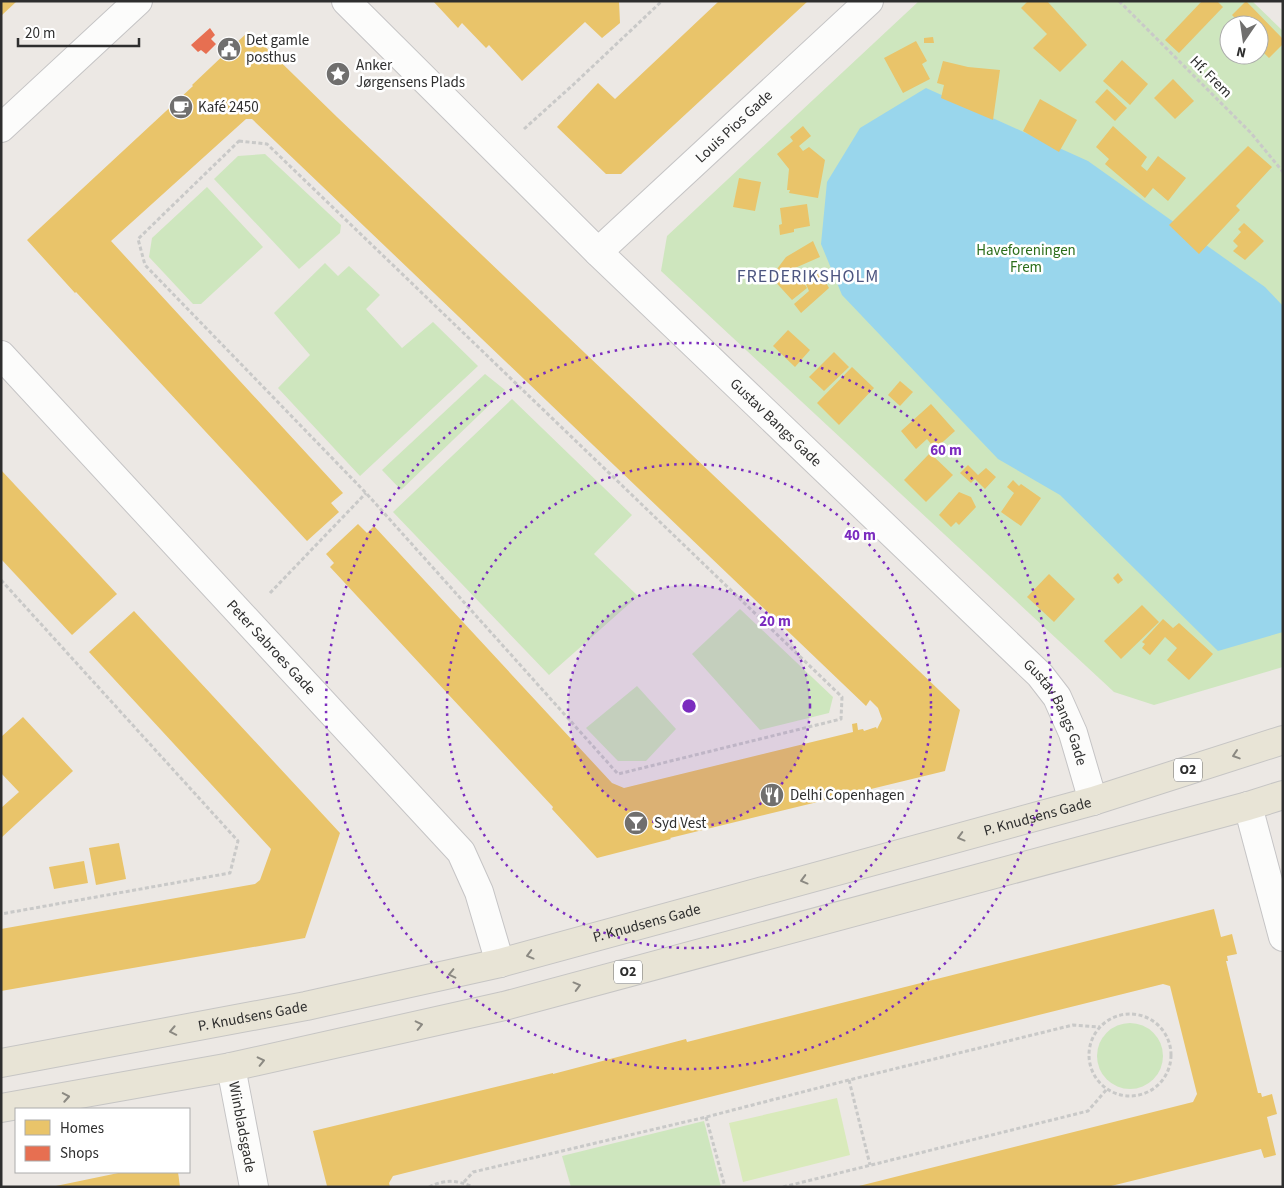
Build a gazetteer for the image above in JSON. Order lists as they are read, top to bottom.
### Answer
{
  "streets": {
    "main road": ["O2", "P. Knudsens Gade"],
    "street": [
      "Louis Pios Gade",
      "Gustav Bangs Gade",
      "Peter Sabroes Gade",
      "Wiinbladsgade"
    ],
    "path": ["Hf. Frem"]
  },
  "crossings": [
    ["Louis Pios Gade", "Gustav Bangs Gade"],
    ["Gustav Bangs Gade", "P. Knudsens Gade"],
    ["Peter Sabroes Gade", "P. Knudsens Gade"],
    ["O2", "Wiinbladsgade"]
  ],
  "districts": ["FREDERIKSHOLM"],
  "parks": ["Haveforeningen Frem"],
  "places": {
    "public building": ["Det gamle posthus"],
    "place": ["Anker Jørgensens Plads"],
    "cafe": ["Kafé 2450"],
    "restaurant": ["Delhi Copenhagen"],
    "bar": ["Syd Vest"]
  },
  "legend": ["Homes", "Shops"],
  "scale_bar": "20 m",
  "north": "bottom",
  "rings": ["60 m", "40 m", "20 m"]
}
